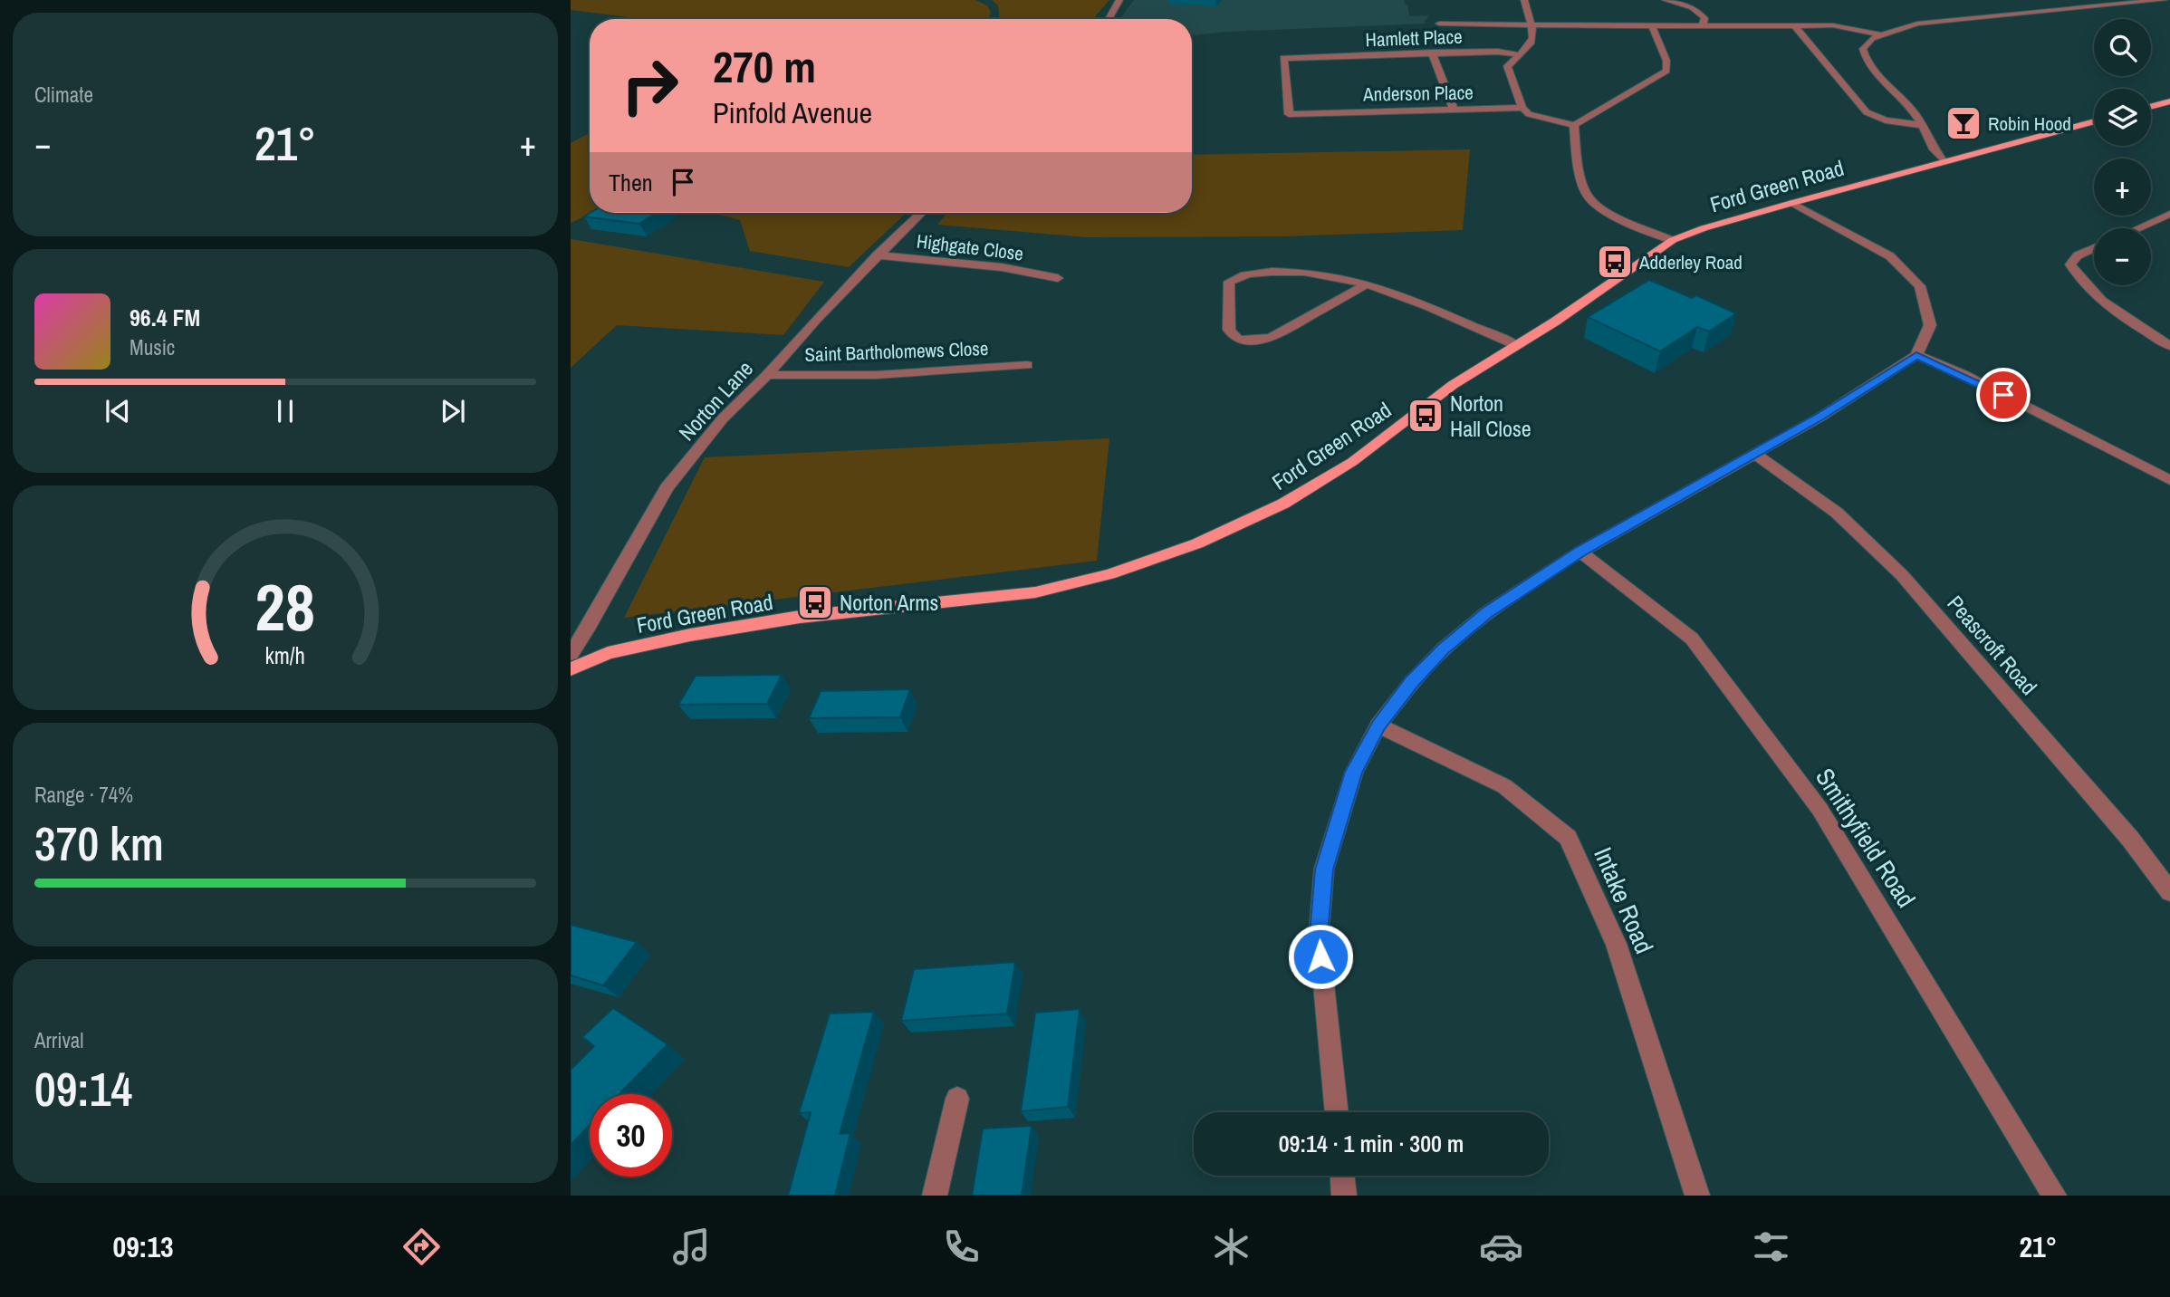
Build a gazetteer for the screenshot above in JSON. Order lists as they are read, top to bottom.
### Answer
{
  "streets": {
    "main road": ["Ford Green Road"],
    "street": [
      "Hamlett Place",
      "Anderson Place",
      "Highgate Close",
      "Saint Bartholomews Close",
      "Norton Lane",
      "Peascroft Road",
      "Smithyfield Road",
      "Intake Road"
    ]
  },
  "crossings": [
    ["Hamlett Place", "Anderson Place"],
    ["Highgate Close", "Norton Lane"],
    ["Saint Bartholomews Close", "Norton Lane"]
  ],
  "places": {
    "bar": ["Robin Hood"],
    "bus stop": ["Adderley Road", "Norton Hall Close", "Norton Arms"]
  },
  "page": {
    "tile": [
      "Climate",
      ["Range · 74%", "370 km"],
      ["Arrival", "09:14"]
    ],
    "map_buttons": ["+", "−"],
    "turn": ["270 m", "Pinfold Avenue"],
    "heat": ["−", "21°", "+"],
    "then": "Then",
    "song": ["96.4 FM", "Music"],
    "limit": "30",
    "trip": "09:14 · 1 min · 300 m",
    "tabs": ["09:13", "21°"],
    "gauge": ["28", "km/h"]
  }
}
